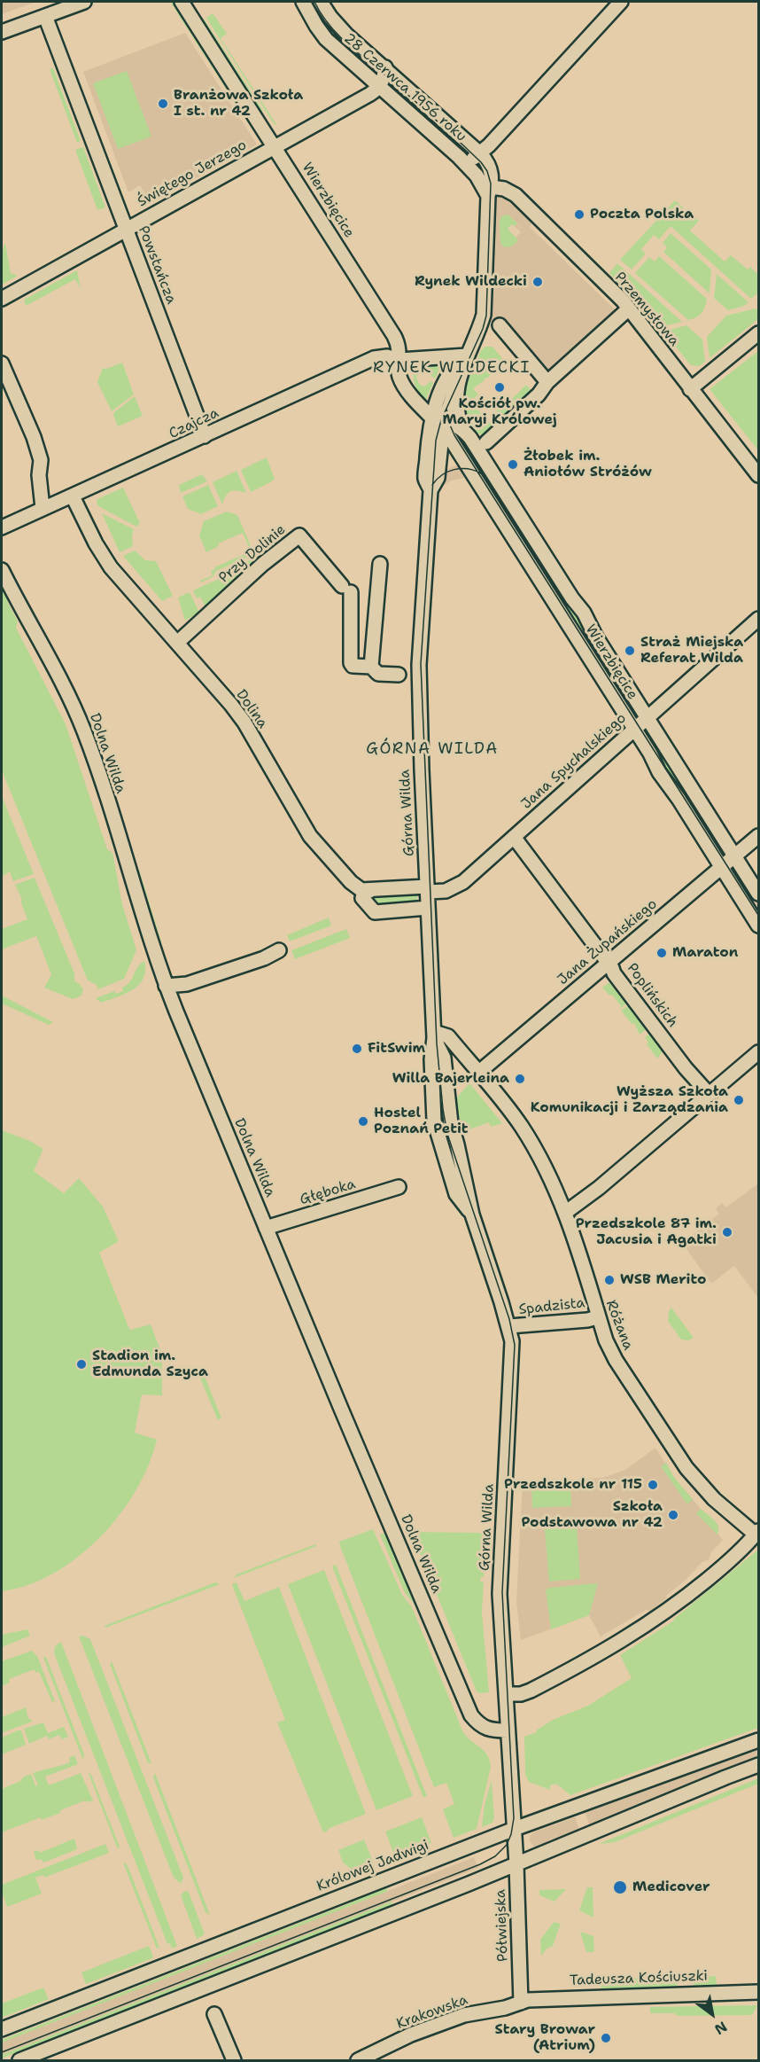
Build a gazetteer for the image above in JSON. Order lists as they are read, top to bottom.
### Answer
{
  "streets": {
    "street": [
      "28 Czerwca 1956 roku",
      "Świętego Jerzego",
      "Wierzbięcice",
      "Powstańcza",
      "Przemysłowa",
      "Czajcza",
      "Przy Dolinie",
      "Dolina",
      "Dolna Wilda",
      "Jana Spychalskiego",
      "Górna Wilda",
      "Jana Żupańskiego",
      "Poplińskich",
      "Głęboka",
      "Spadzista",
      "Różana",
      "Królowej Jadwigi",
      "Półwiejska",
      "Tadeusza Kościuszki",
      "Krakowska"
    ]
  },
  "crossings": [
    ["28 Czerwca 1956 roku", "Świętego Jerzego"],
    ["28 Czerwca 1956 roku", "Wierzbięcice"],
    ["28 Czerwca 1956 roku", "Przemysłowa"],
    ["28 Czerwca 1956 roku", "Czajcza"],
    ["28 Czerwca 1956 roku", "Górna Wilda"],
    ["Świętego Jerzego", "Wierzbięcice"],
    ["Świętego Jerzego", "Powstańcza"],
    ["Wierzbięcice", "Czajcza"],
    ["Wierzbięcice", "Jana Spychalskiego"],
    ["Wierzbięcice", "Górna Wilda"],
    ["Wierzbięcice", "Jana Żupańskiego"],
    ["Powstańcza", "Czajcza"],
    ["Czajcza", "Dolina"],
    ["Przy Dolinie", "Dolina"],
    ["Dolna Wilda", "Górna Wilda"],
    ["Dolna Wilda", "Głęboka"],
    ["Jana Spychalskiego", "Górna Wilda"],
    ["Jana Spychalskiego", "Poplińskich"],
    ["Górna Wilda", "Spadzista"],
    ["Górna Wilda", "Różana"],
    ["Górna Wilda", "Królowej Jadwigi"],
    ["Górna Wilda", "Półwiejska"],
    ["Jana Żupańskiego", "Poplińskich"],
    ["Jana Żupańskiego", "Różana"],
    ["Spadzista", "Różana"],
    ["Półwiejska", "Tadeusza Kościuszki"],
    ["Półwiejska", "Krakowska"],
    ["Tadeusza Kościuszki", "Krakowska"]
  ],
  "districts": ["RYNEK WILDECKI", "GÓRNA WILDA"],
  "places": [
    "Branżowa Szkoła I st. nr 42",
    "Poczta Polska",
    "Rynek Wildecki",
    "Kościół pw. Maryi Królowej",
    "Żłobek im. Aniołów Stróżów",
    "Straż Miejska Referat Wilda",
    "Maraton",
    "FitSwim",
    "Willa Bajerleina",
    "Wyższa Szkoła Komunikacji i Zarządzania",
    "Hostel Poznań Petit",
    "Przedszkole 87 im. Jacusia i Agatki",
    "WSB Merito",
    "Stadion im. Edmunda Szyca",
    "Przedszkole nr 115",
    "Szkoła Podstawowa nr 42",
    "Medicover",
    "Stary Browar (Atrium)"
  ],
  "north": "bottom right"
}
